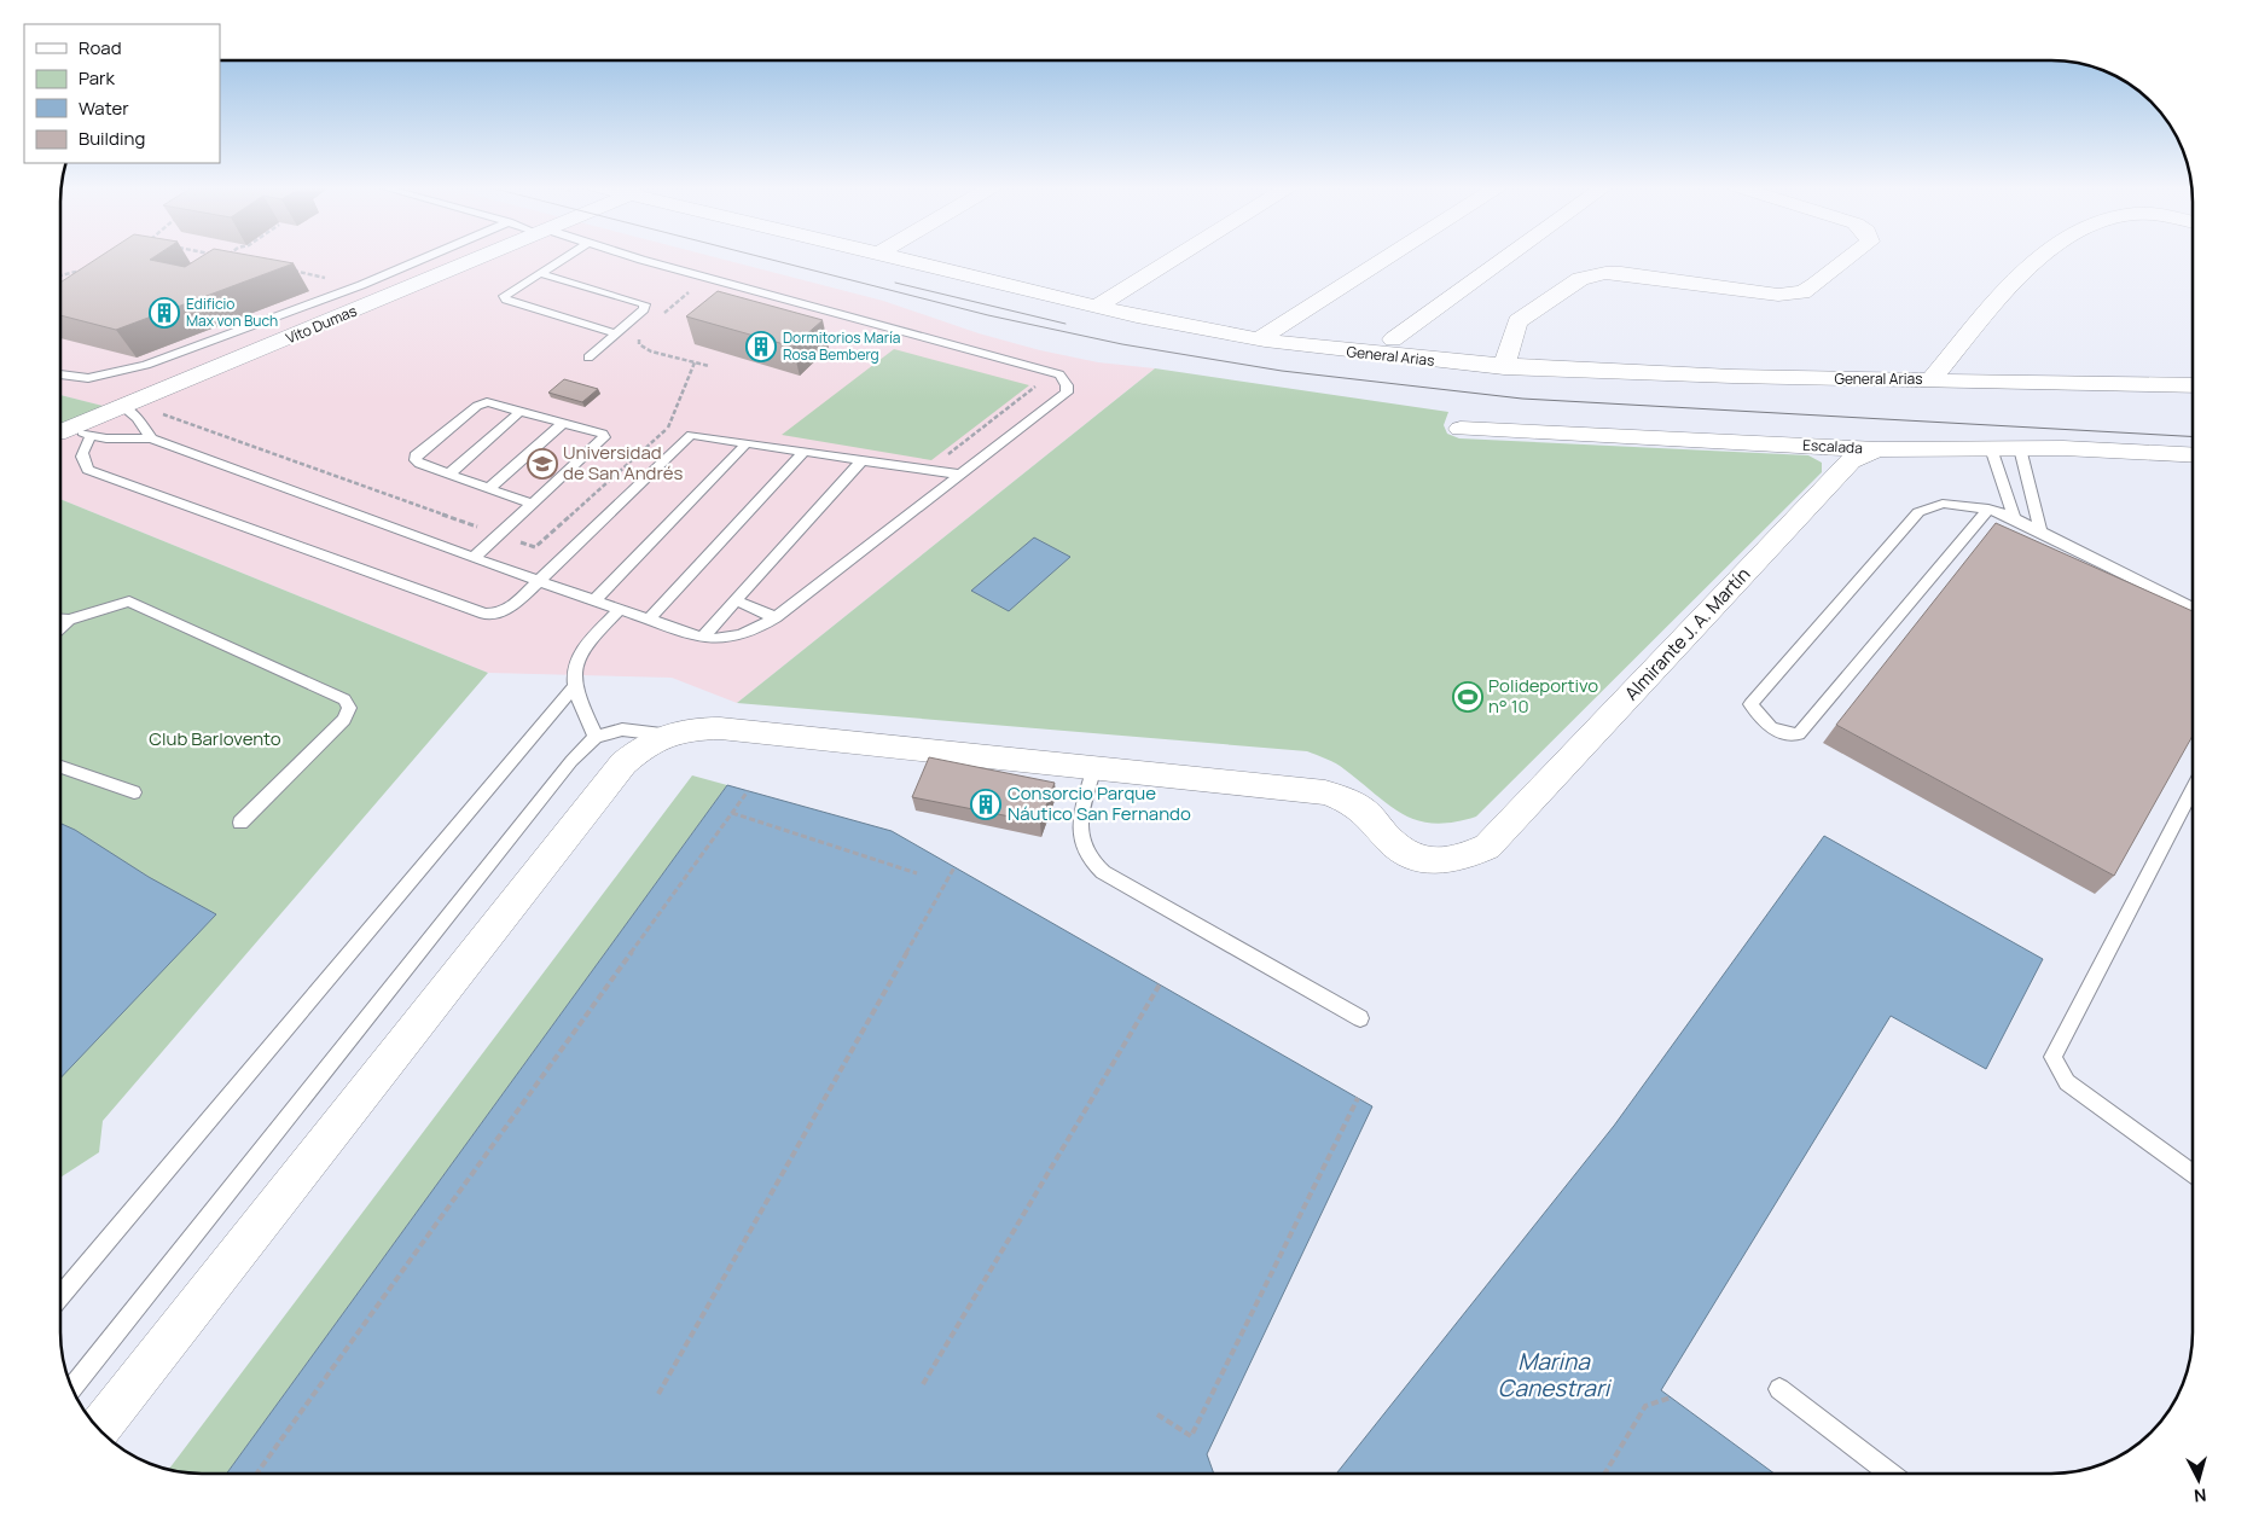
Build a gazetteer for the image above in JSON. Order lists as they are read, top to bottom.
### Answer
{
  "streets": {
    "street": [
      "Vito Dumas",
      "General Arias",
      "Escalada",
      "Almirante J. A. Martín"
    ]
  },
  "crossings": [
    ["Escalada", "Almirante J. A. Martín"]
  ],
  "water": ["Marina Canestrari"],
  "parks": ["Club Barlovento"],
  "places": {
    "building": ["Edificio Max von Buch", "Dormitorios María Rosa Bemberg", "Consorcio Parque Náutico San Fernando"],
    "school or university": ["Universidad de San Andrés"],
    "sports": ["Polideportivo n° 10"]
  },
  "legend": [
    "Road",
    "Park",
    "Water",
    "Building"
  ],
  "north": "bottom"
}
